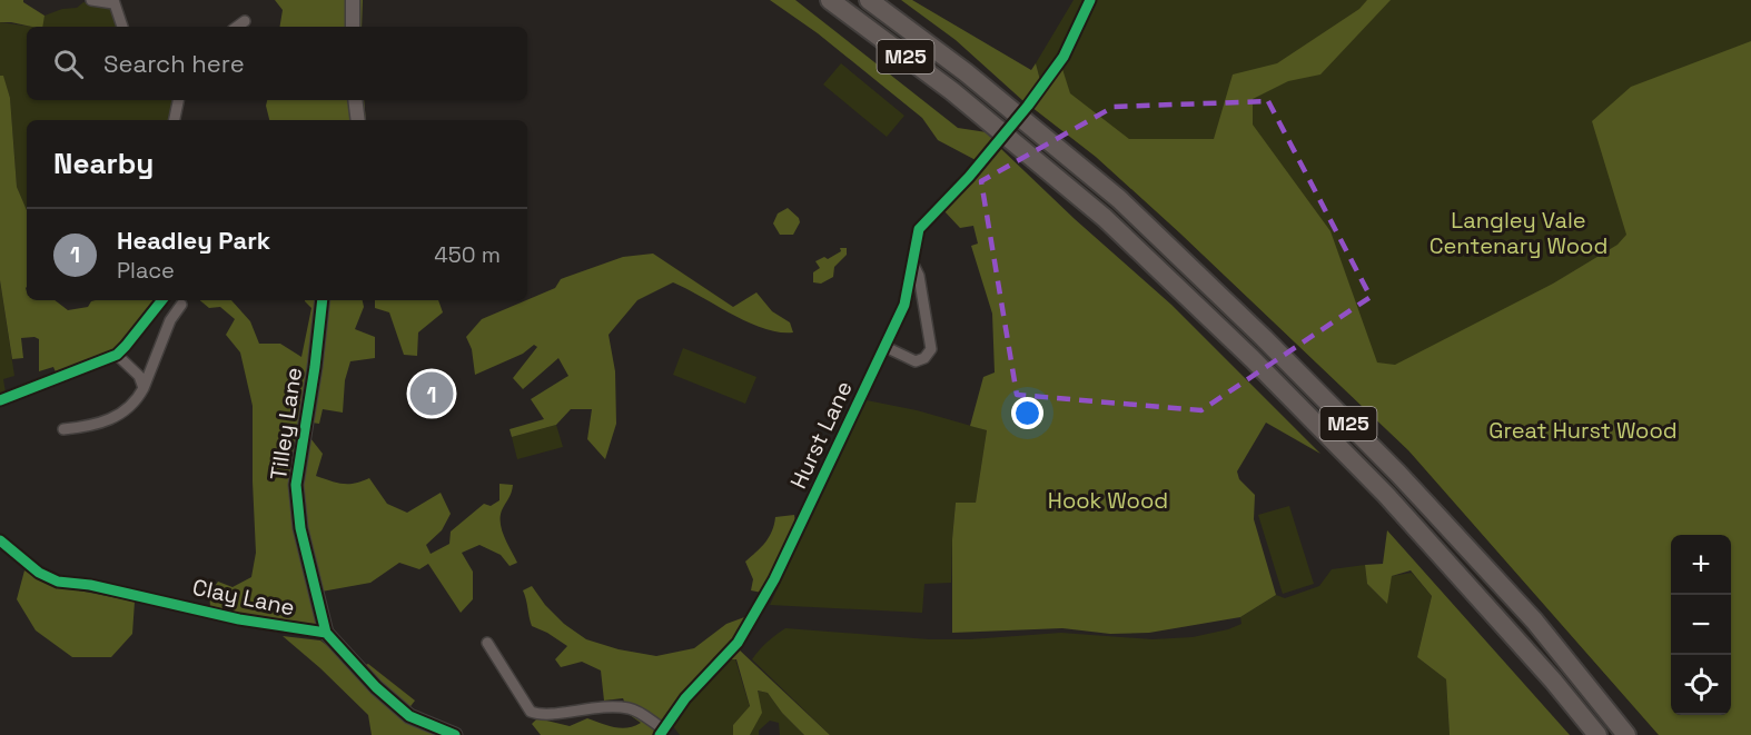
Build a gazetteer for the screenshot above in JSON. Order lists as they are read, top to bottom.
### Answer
{
  "streets": {
    "highway": ["M25"],
    "street": ["Tilley Lane", "Hurst Lane", "Clay Lane"]
  },
  "crossings": [
    ["Tilley Lane", "Clay Lane"]
  ],
  "parks": ["Langley Vale Centenary Wood", "Great Hurst Wood", "Hook Wood"],
  "page": {
    "search": "Search here",
    "heading": "Nearby",
    "list": [
      {
        "mark": "1",
        "name": "Headley Park",
        "note": "Place",
        "value": "450 m"
      }
    ],
    "pins": "1",
    "map_buttons": ["+", "−"]
  }
}
